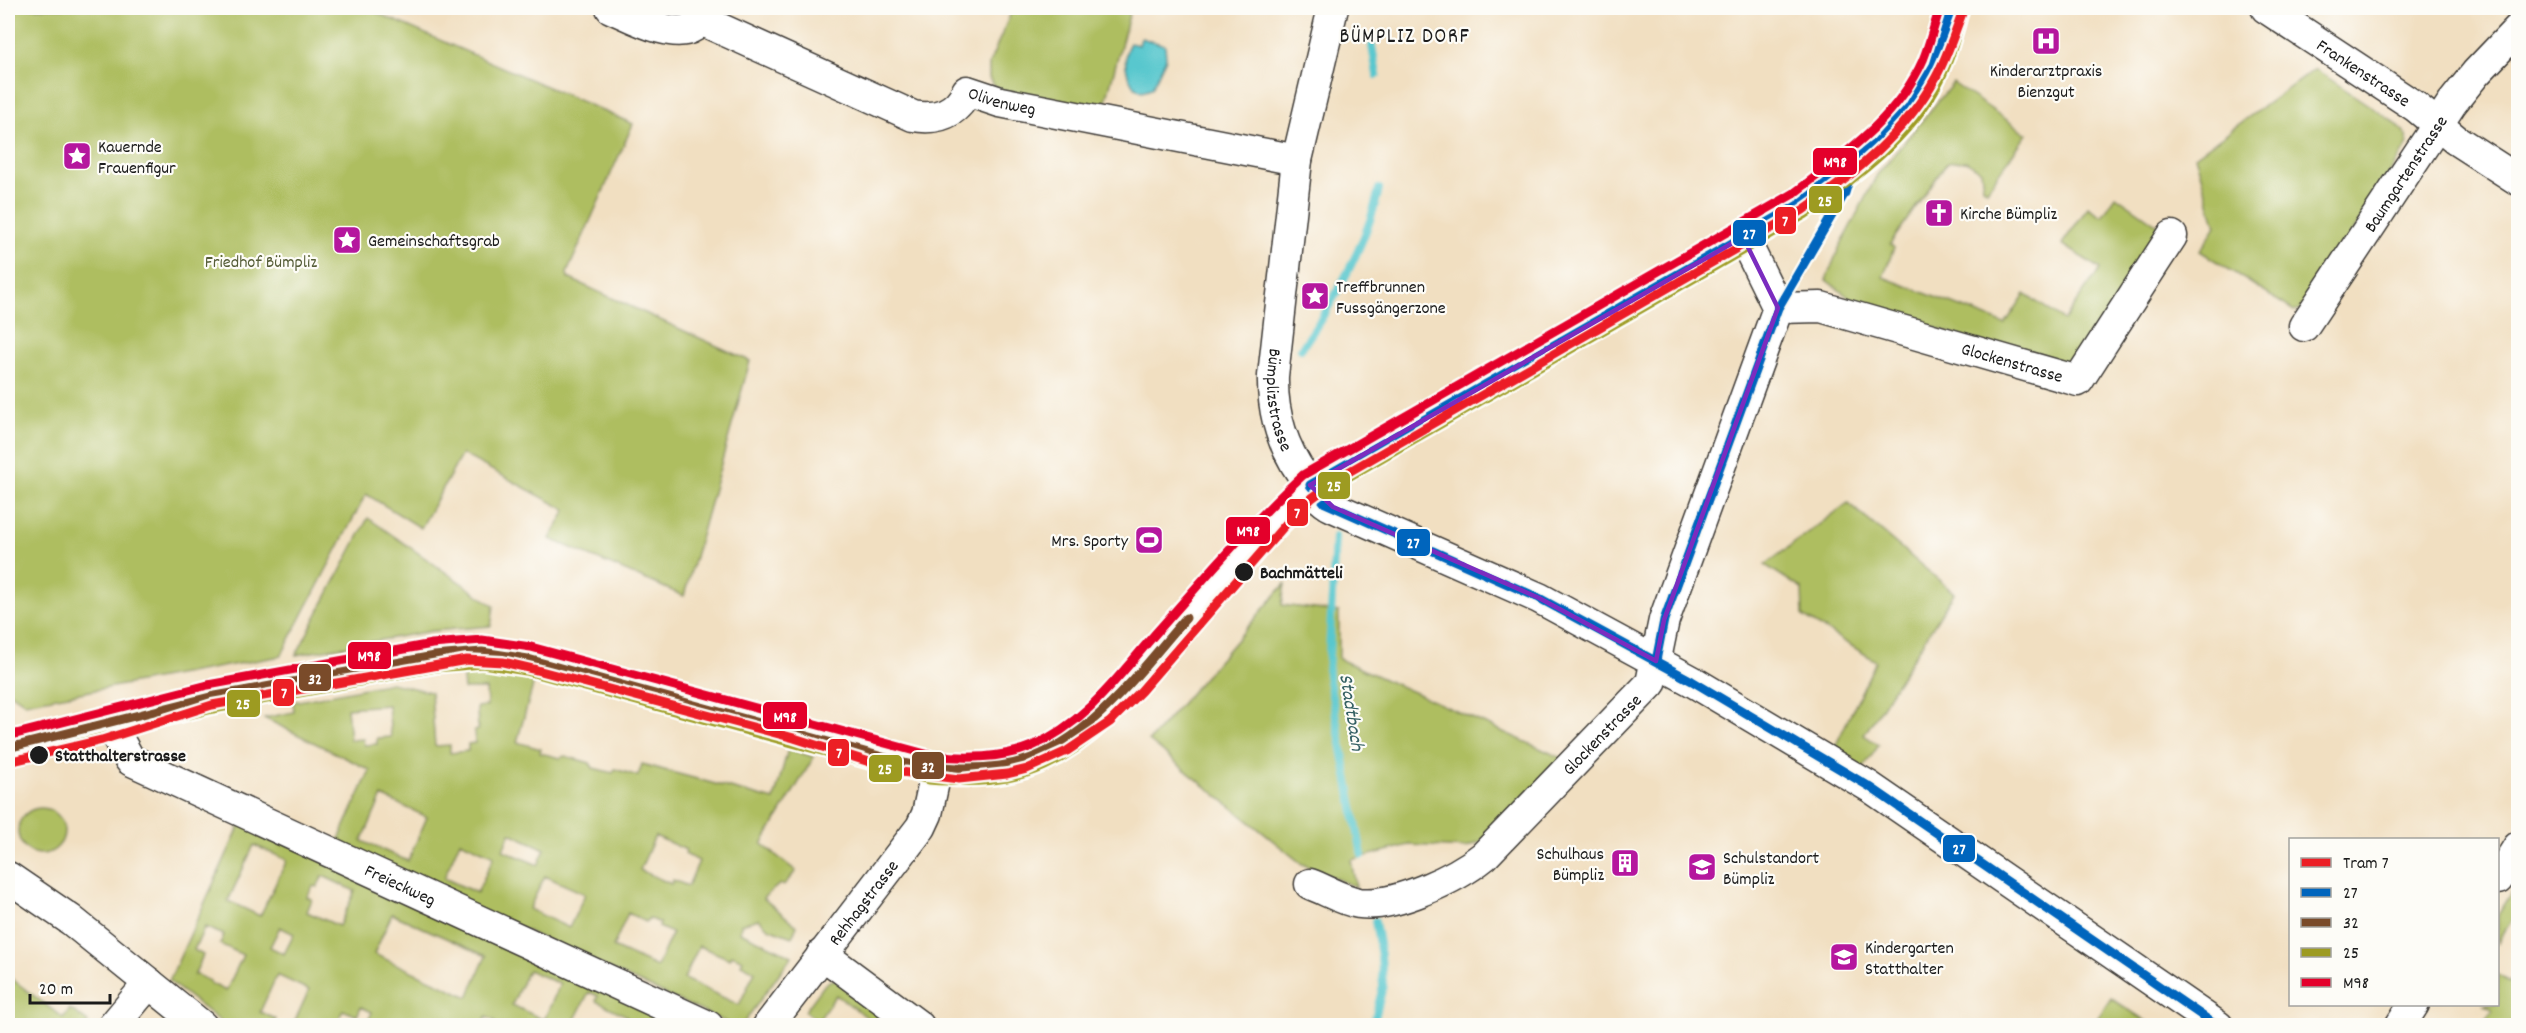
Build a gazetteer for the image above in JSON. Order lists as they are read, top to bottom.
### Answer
{
  "streets": {
    "street": [
      "Frankenstrasse",
      "Olivenweg",
      "Baumgartenstrasse",
      "Glockenstrasse",
      "Bümplizstrasse",
      "Freieckweg",
      "Rehhagstrasse"
    ]
  },
  "crossings": [
    ["Frankenstrasse", "Baumgartenstrasse"],
    ["Olivenweg", "Bümplizstrasse"],
    ["Glockenstrasse", "Bümplizstrasse"]
  ],
  "districts": ["BÜMPLIZ DORF"],
  "water": ["Stadtbach"],
  "parks": ["Friedhof Bümpliz"],
  "places": {
    "hospital": ["Kinderarztpraxis Bienzgut"],
    "place": ["Kauernde Frauenfigur", "Gemeinschaftsgrab", "Treffbrunnen Fussgängerzone"],
    "church": ["Kirche Bümpliz"],
    "sports": ["Mrs. Sporty"],
    "other": ["Bachmätteli", "Statthalterstrasse"],
    "building": ["Schulhaus Bümpliz"],
    "school or university": ["Schulstandort Bümpliz", "Kindergarten Statthalter"]
  },
  "lines": [
    "tram line 7",
    "transit line 27",
    "transit line M98",
    "transit line 25",
    "transit line 32"
  ],
  "legend": [
    "Tram 7",
    "27",
    "32",
    "25",
    "M98"
  ],
  "scale_bar": "20 m"
}
